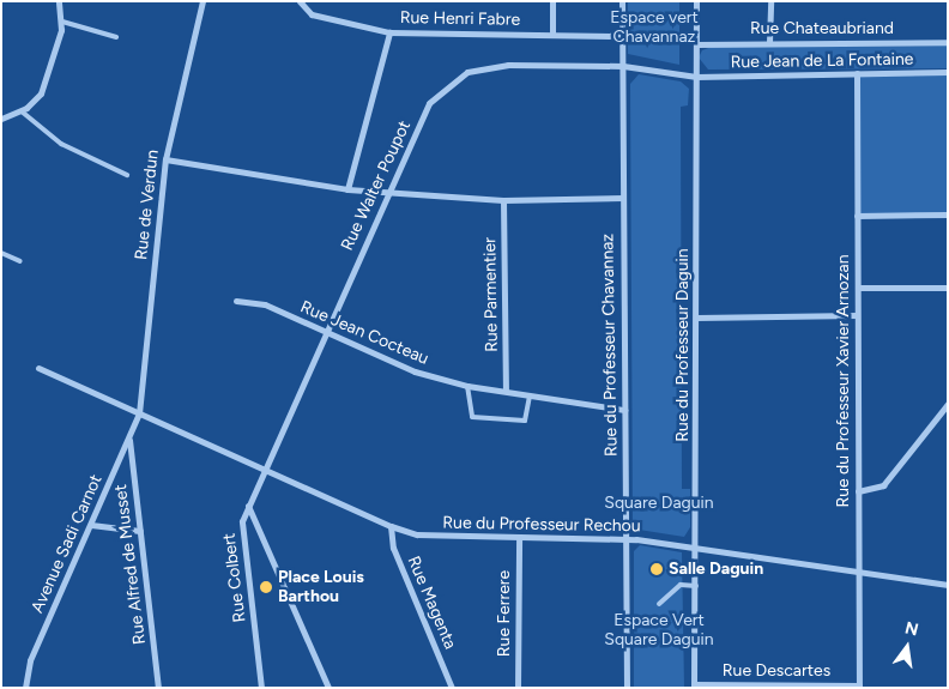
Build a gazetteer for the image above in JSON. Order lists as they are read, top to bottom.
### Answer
{
  "streets": {
    "street": [
      "Rue Henri Fabre",
      "Rue Chateaubriand",
      "Rue Jean de La Fontaine",
      "Rue Walter Poupot",
      "Rue de Verdun",
      "Rue Parmentier",
      "Rue Jean Cocteau",
      "Rue du Professeur Chavannaz",
      "Rue du Professeur Daguin",
      "Rue du Professeur Xavier Arnozan",
      "Rue du Professeur Rechou",
      "Avenue Sadi Carnot",
      "Rue Alfred de Musset",
      "Rue Colbert",
      "Rue Magenta",
      "Rue Ferrere",
      "Rue Descartes"
    ]
  },
  "crossings": [
    ["Rue Henri Fabre", "Rue du Professeur Chavannaz"],
    ["Rue Chateaubriand", "Rue du Professeur Daguin"],
    ["Rue Jean de La Fontaine", "Rue Walter Poupot"],
    ["Rue Jean de La Fontaine", "Rue du Professeur Daguin"],
    ["Rue Jean de La Fontaine", "Rue du Professeur Xavier Arnozan"],
    ["Rue Walter Poupot", "Rue Jean Cocteau"],
    ["Rue Walter Poupot", "Rue du Professeur Chavannaz"],
    ["Rue Walter Poupot", "Rue du Professeur Daguin"],
    ["Rue Walter Poupot", "Rue du Professeur Rechou"],
    ["Rue Walter Poupot", "Rue Colbert"],
    ["Rue de Verdun", "Rue du Professeur Rechou"],
    ["Rue de Verdun", "Avenue Sadi Carnot"],
    ["Rue Parmentier", "Rue Jean Cocteau"],
    ["Rue Jean Cocteau", "Rue du Professeur Chavannaz"],
    ["Rue du Professeur Chavannaz", "Rue du Professeur Rechou"],
    ["Rue du Professeur Daguin", "Rue du Professeur Rechou"],
    ["Rue du Professeur Daguin", "Rue Descartes"],
    ["Rue du Professeur Xavier Arnozan", "Rue du Professeur Rechou"],
    ["Rue du Professeur Xavier Arnozan", "Rue Descartes"],
    ["Rue du Professeur Rechou", "Avenue Sadi Carnot"],
    ["Rue du Professeur Rechou", "Rue Colbert"],
    ["Rue du Professeur Rechou", "Rue Magenta"],
    ["Rue du Professeur Rechou", "Rue Ferrere"],
    ["Avenue Sadi Carnot", "Rue Alfred de Musset"]
  ],
  "parks": ["Espace vert Chavannaz", "Square Daguin", "Espace Vert Square Daguin"],
  "places": ["Salle Daguin", "Place Louis Barthou"],
  "north": "top"
}
